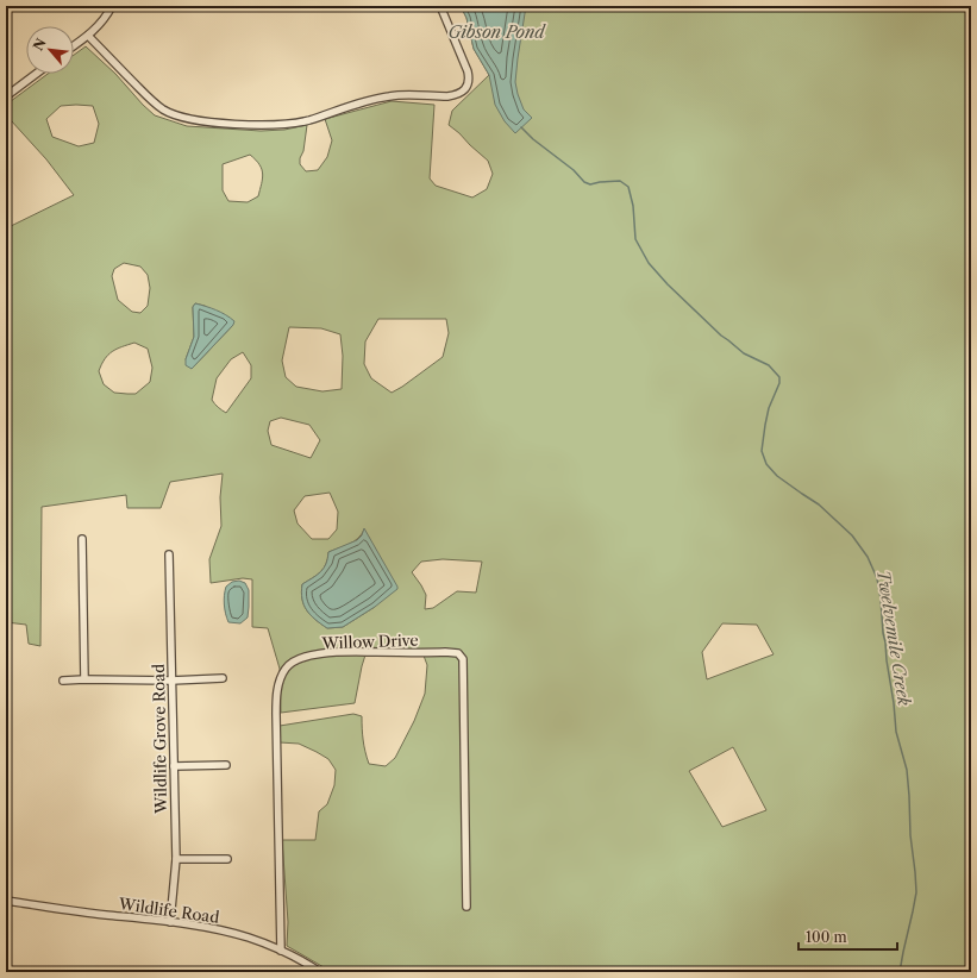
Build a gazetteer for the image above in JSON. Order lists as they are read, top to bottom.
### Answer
{
  "streets": {
    "street": ["Willow Drive", "Wildlife Grove Road", "Wildlife Road"]
  },
  "crossings": [
    ["Willow Drive", "Wildlife Road"],
    ["Wildlife Grove Road", "Wildlife Road"]
  ],
  "water": ["Gibson Pond", "Twelvemile Creek"],
  "scale_bar": "100 m",
  "north": "top left"
}
